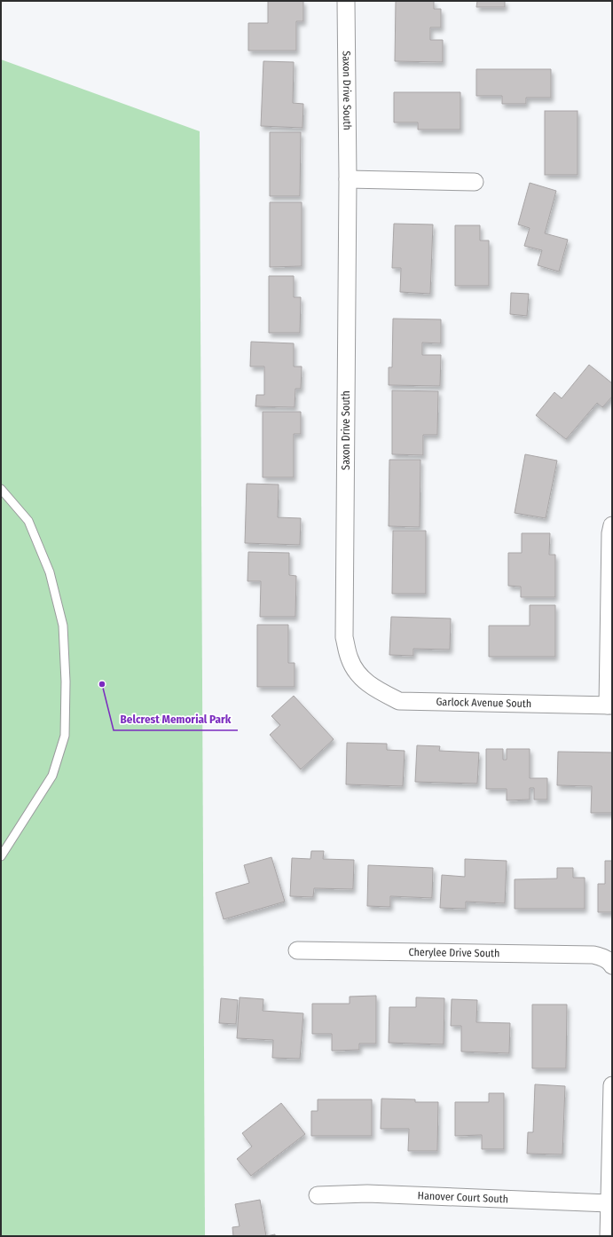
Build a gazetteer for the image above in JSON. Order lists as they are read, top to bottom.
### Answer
{
  "streets": {
    "street": [
      "Saxon Drive South",
      "Garlock Avenue South",
      "Cherylee Drive South",
      "Hanover Court South"
    ]
  },
  "crossings": [
    ["Saxon Drive South", "Garlock Avenue South"]
  ],
  "places": ["Belcrest Memorial Park"]
}
